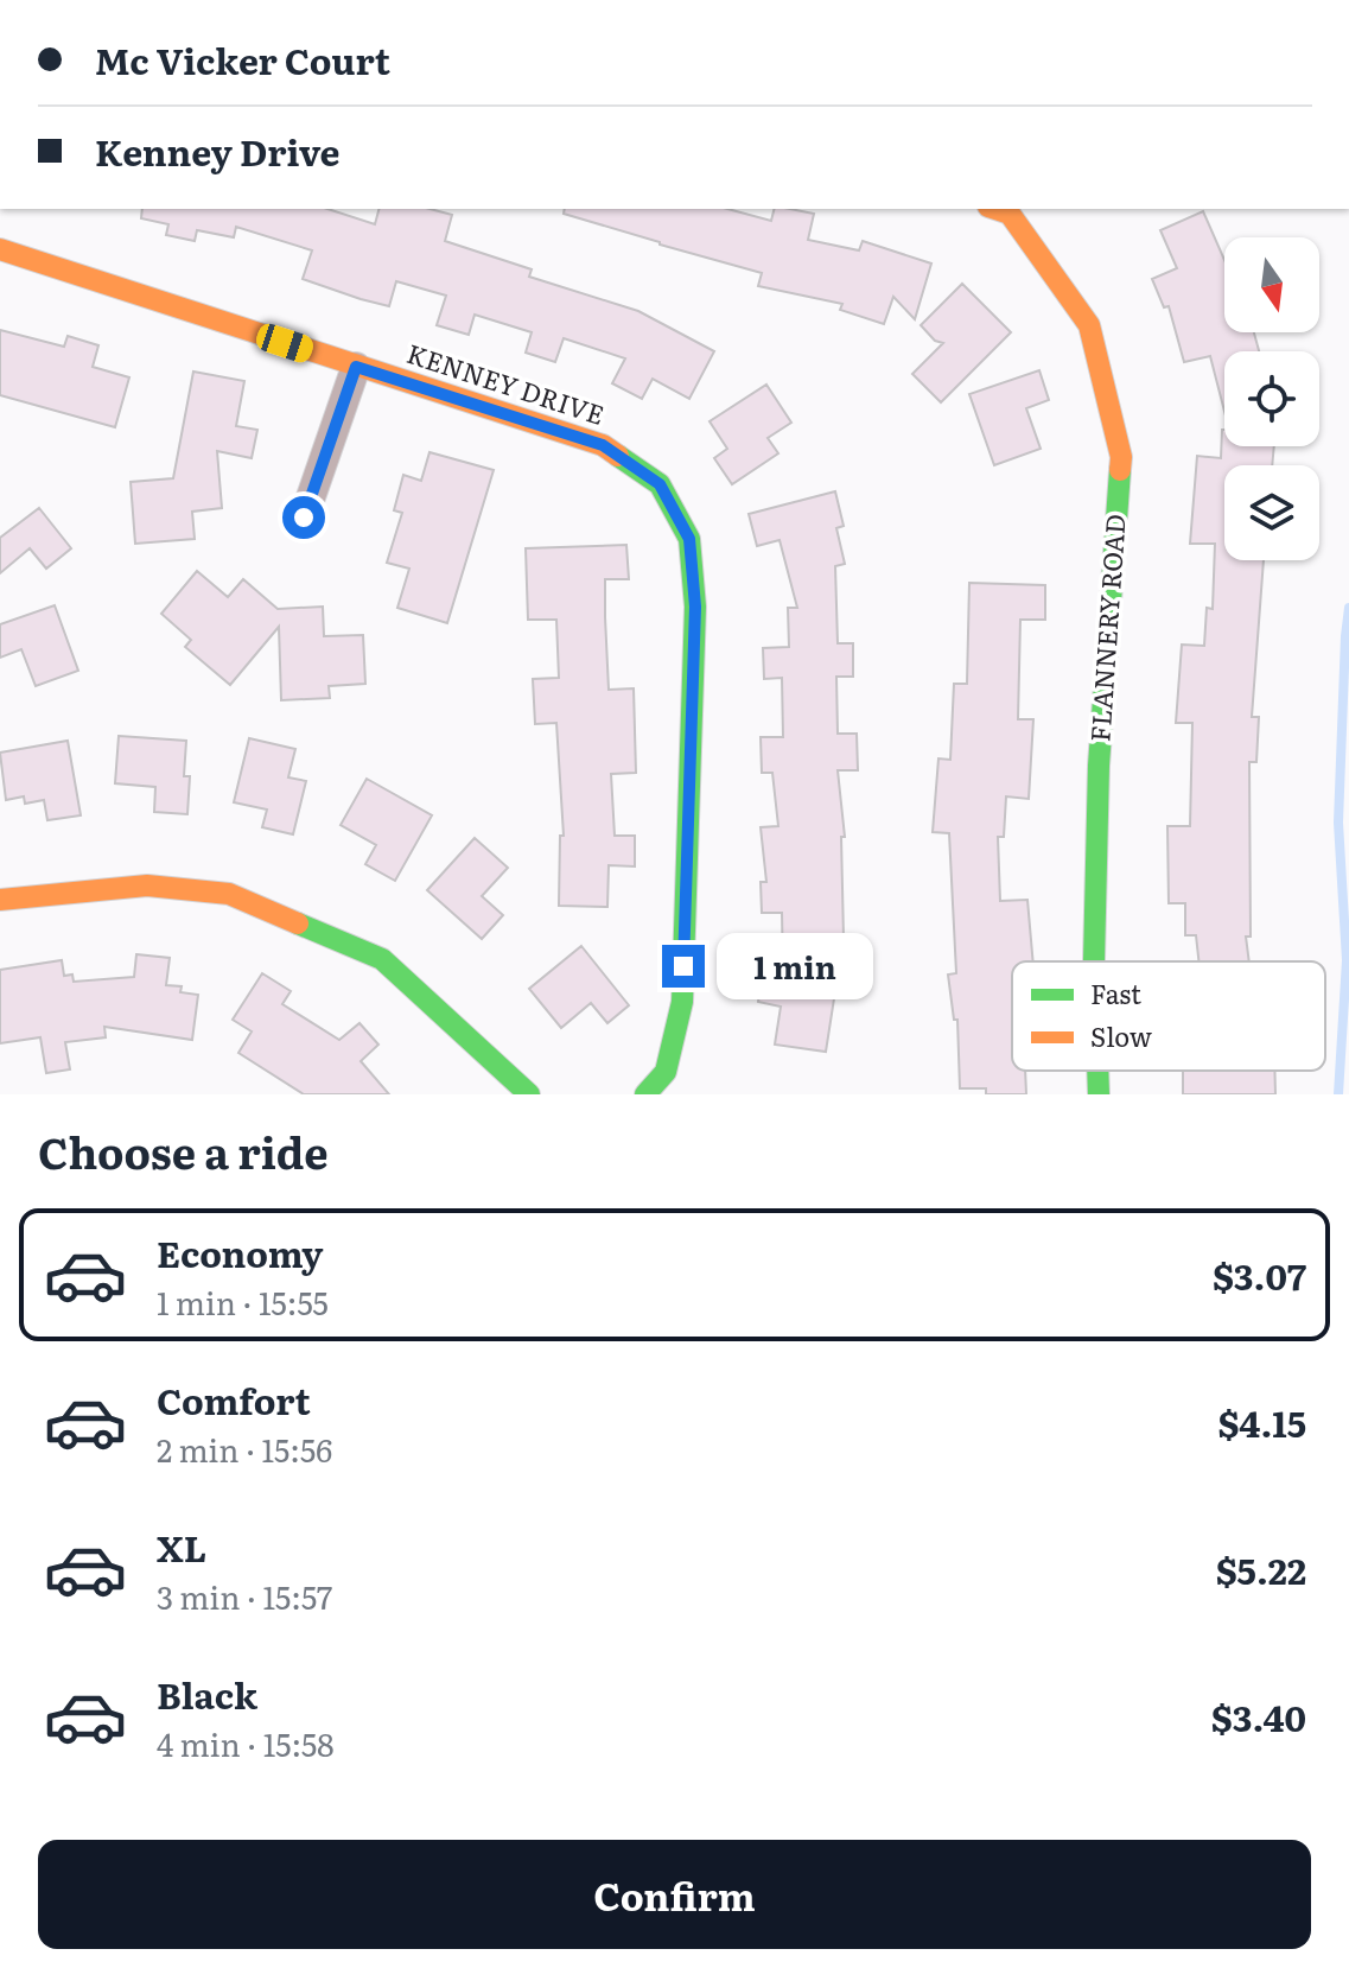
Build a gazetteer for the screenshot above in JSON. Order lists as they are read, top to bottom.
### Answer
{
  "streets": {
    "street": ["KENNEY DRIVE", "FLANNERY ROAD"]
  },
  "legend": ["Fast", "Slow"],
  "north": "bottom",
  "page": {
    "banner": ["Mc Vicker Court", "Kenney Drive"],
    "bubble": "1 min",
    "heading": "Choose a ride",
    "list": [
      {
        "name": "Economy",
        "note": "1 min · 15:55",
        "value": "$3.07"
      },
      {
        "name": "Comfort",
        "note": "2 min · 15:56",
        "value": "$4.15"
      },
      {
        "name": "XL",
        "note": "3 min · 15:57",
        "value": "$5.22"
      },
      {
        "name": "Black",
        "note": "4 min · 15:58",
        "value": "$3.40"
      }
    ],
    "buttons": "Confirm"
  }
}
